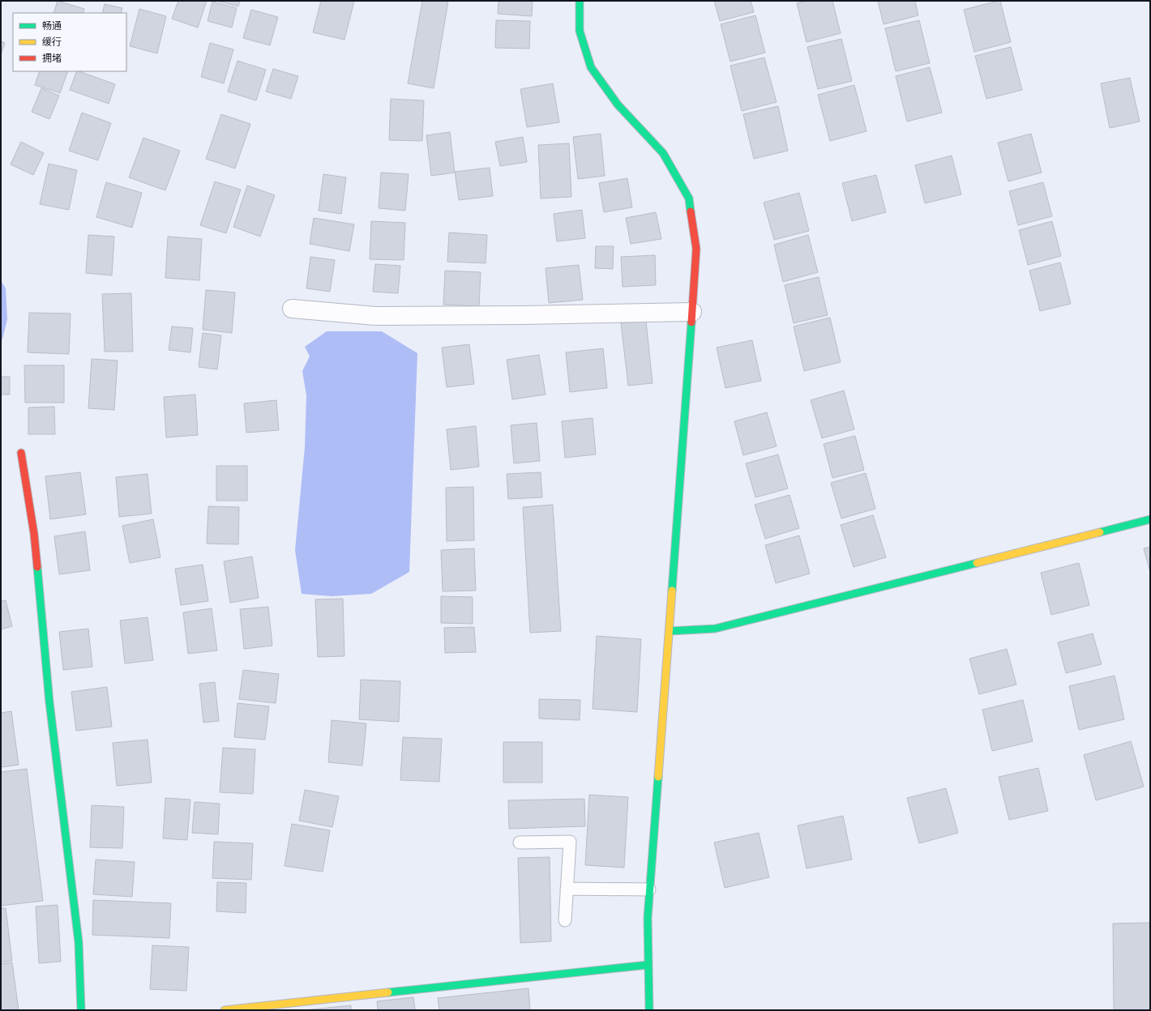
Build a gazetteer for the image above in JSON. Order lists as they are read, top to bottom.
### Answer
{
  "legend": ["畅通", "缓行", "拥堵"]
}
